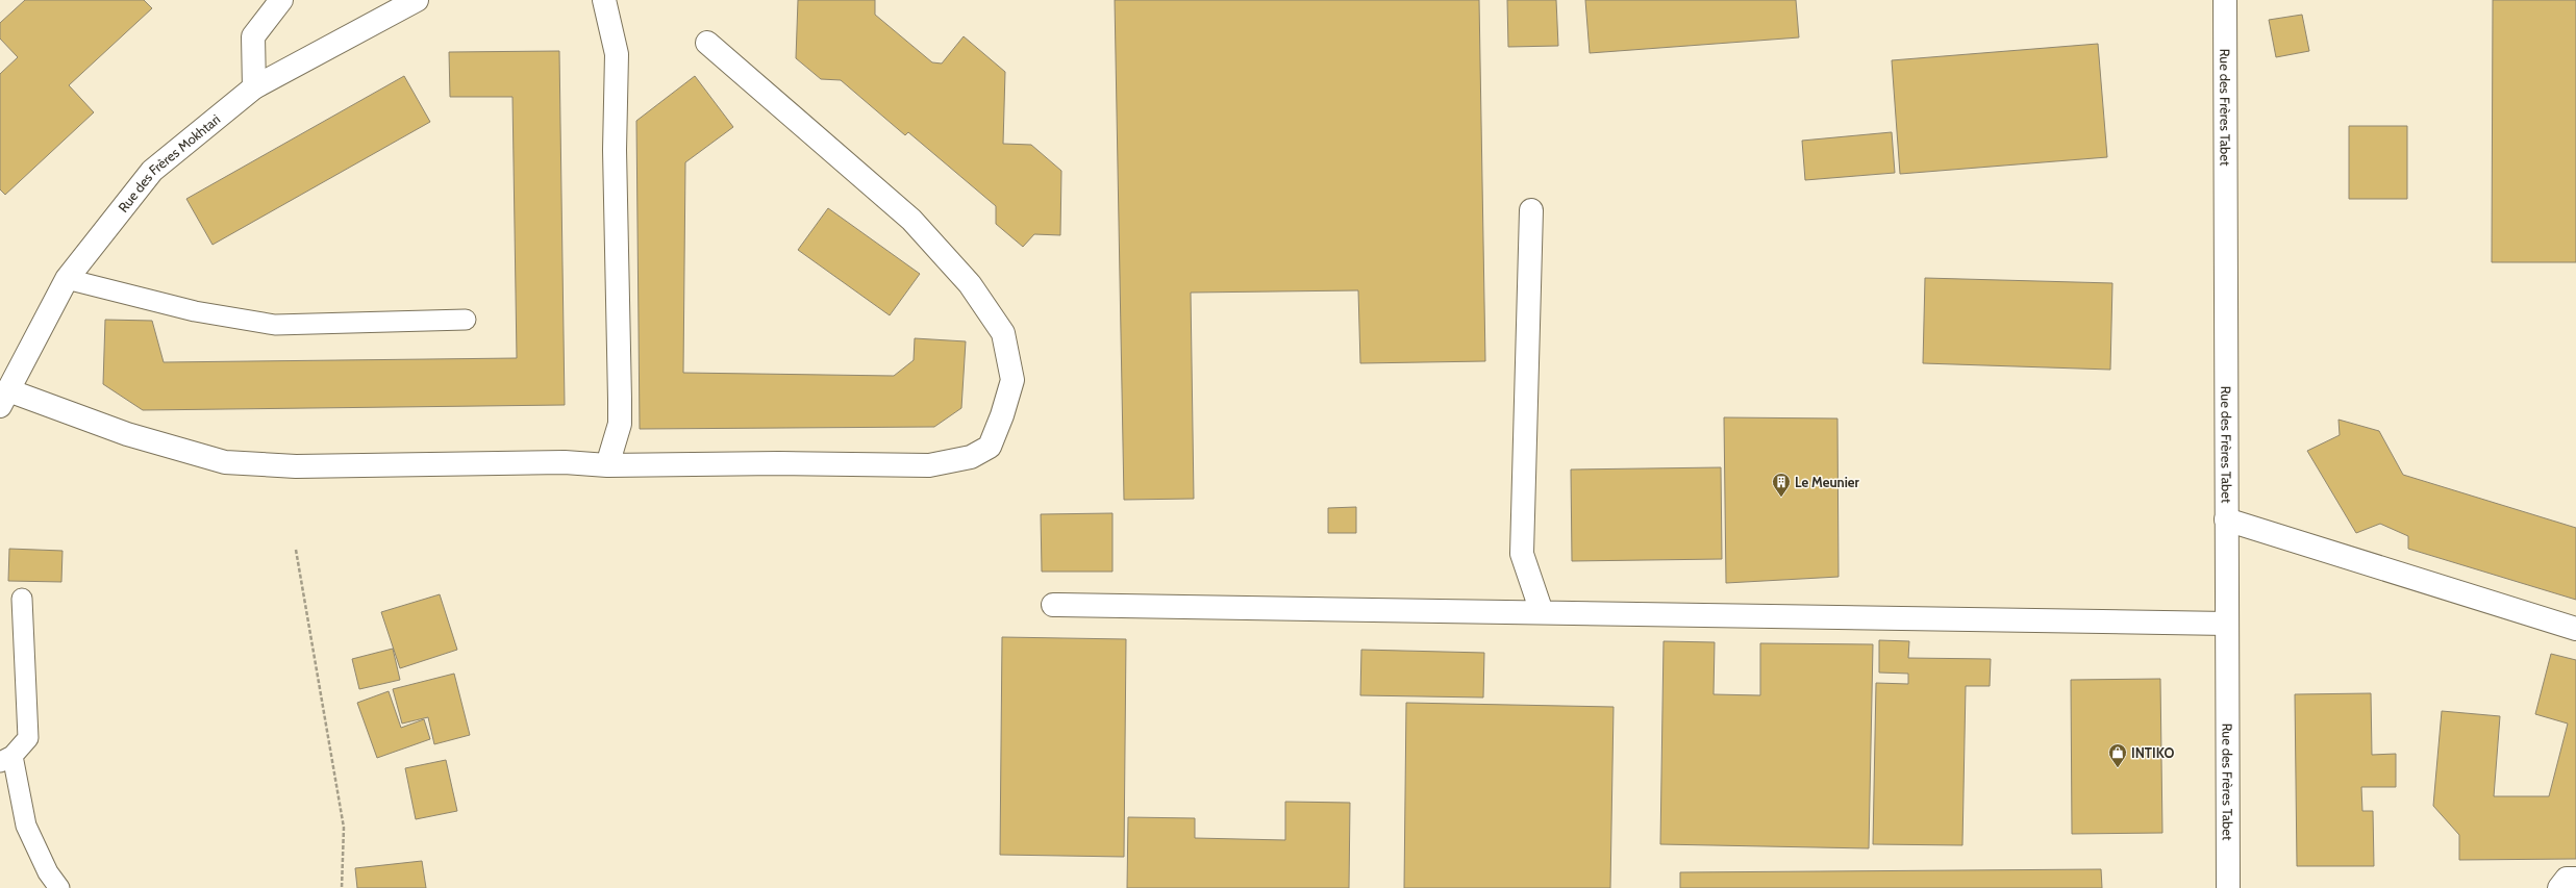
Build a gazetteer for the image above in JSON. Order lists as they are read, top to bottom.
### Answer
{
  "streets": {
    "street": ["Rue des Frères Tabet", "Rue des Frères Mokhtari"]
  },
  "places": {
    "building": ["Le Meunier"],
    "shop": ["INTIKO"]
  }
}
